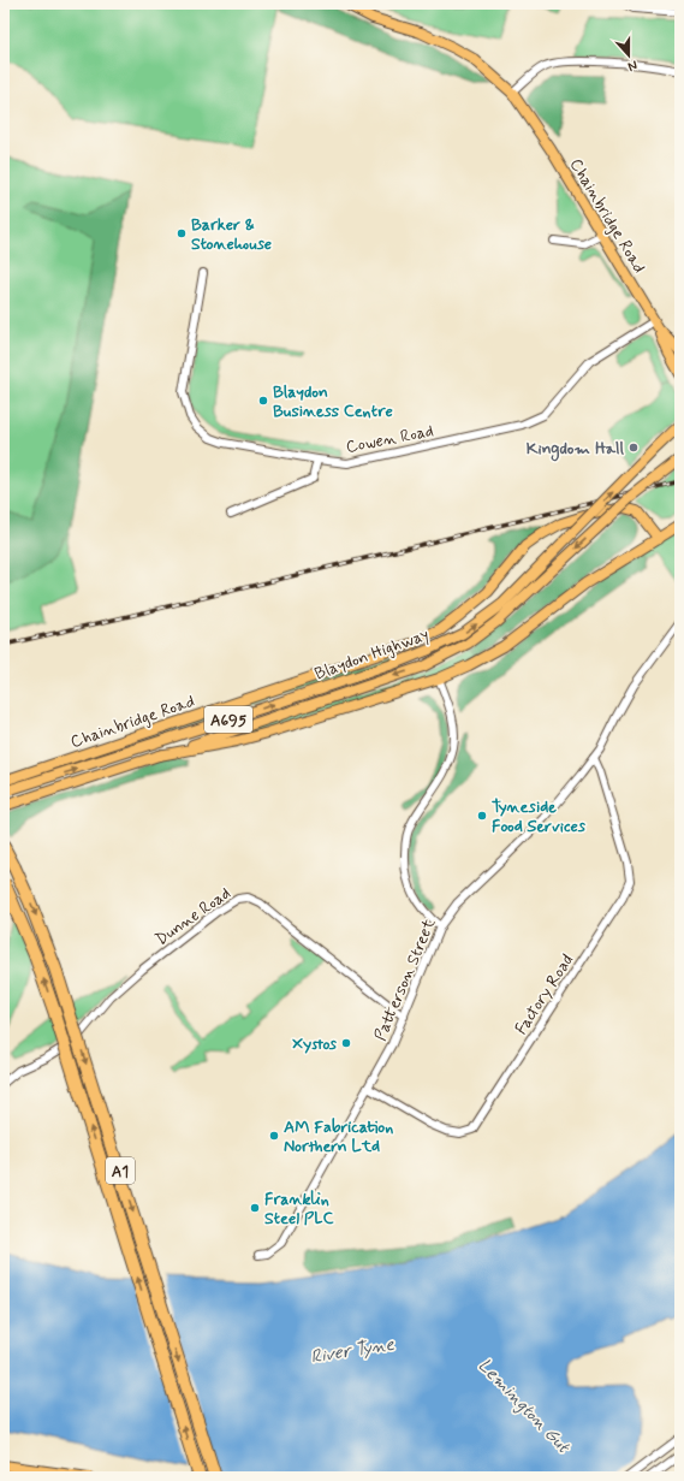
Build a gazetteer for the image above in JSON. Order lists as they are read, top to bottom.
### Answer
{
  "streets": {
    "highway": ["A1"],
    "main road": ["Chainbridge Road", "Blaydon Highway", "A695"],
    "street": [
      "Cowen Road",
      "Dunne Road",
      "Patterson Street",
      "Factory Road"
    ]
  },
  "crossings": [
    ["Chainbridge Road", "Cowen Road"],
    ["Dunne Road", "Patterson Street"],
    ["Patterson Street", "Factory Road"]
  ],
  "water": ["River Tyne", "Lemington Gut"],
  "places": [
    "Barker & Stonehouse",
    "Blaydon Business Centre",
    "Kingdom Hall",
    "Tyneside Food Services",
    "Xystos",
    "AM Fabrication Northern Ltd",
    "Franklin Steel PLC"
  ],
  "north": "bottom"
}
